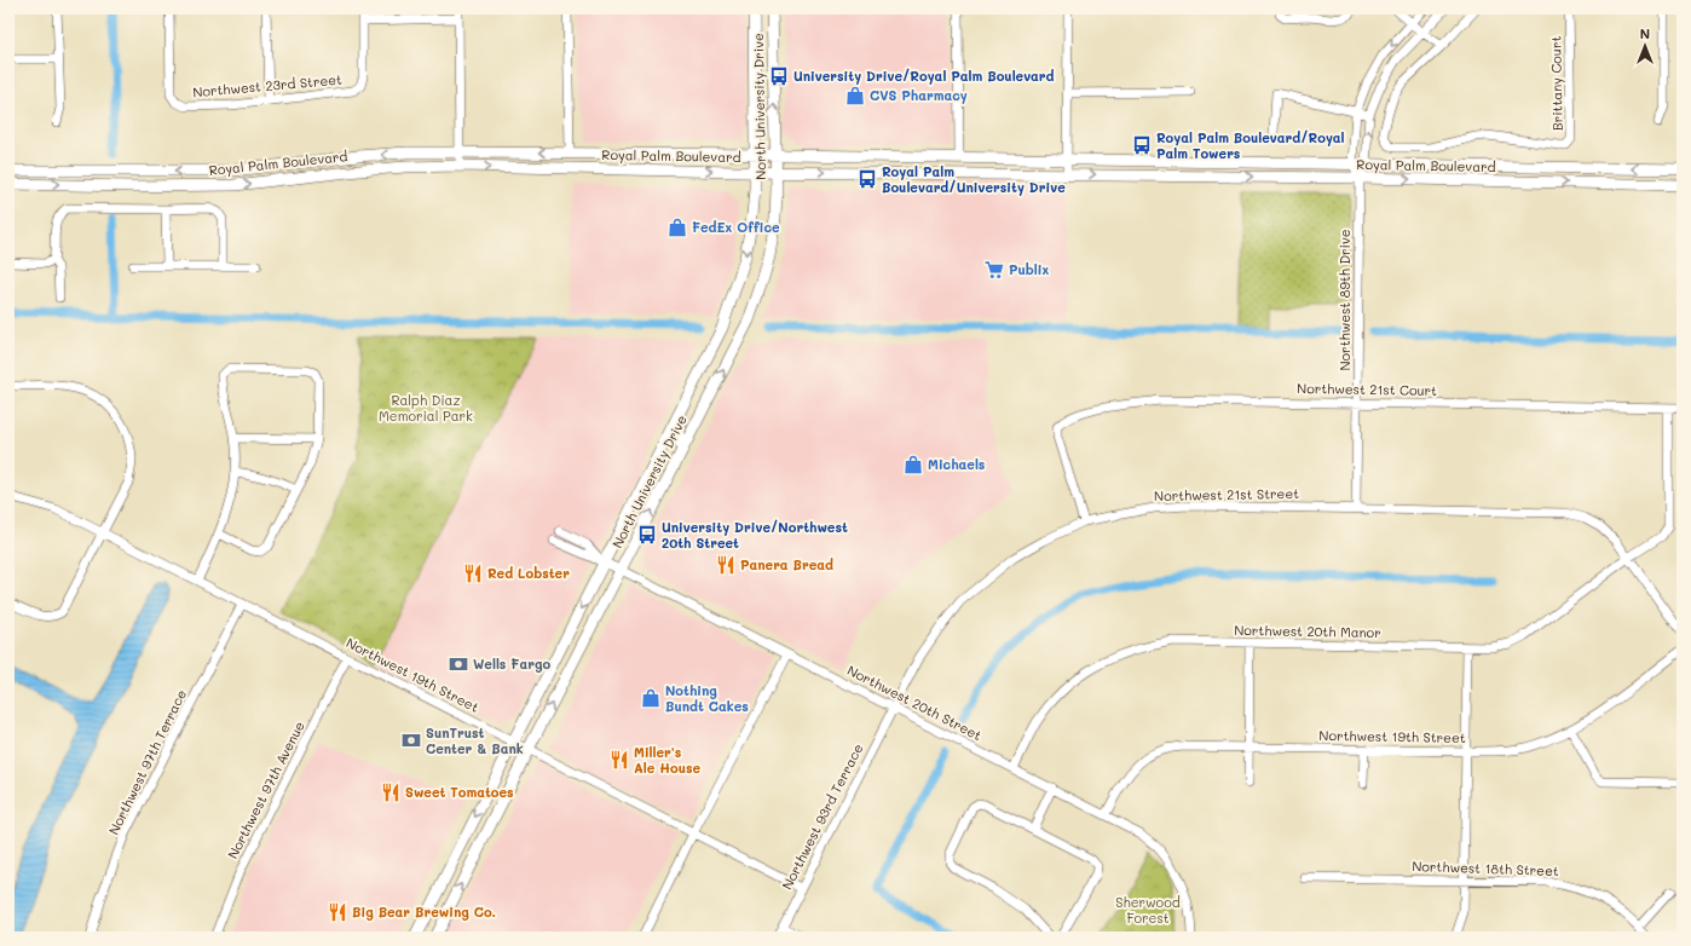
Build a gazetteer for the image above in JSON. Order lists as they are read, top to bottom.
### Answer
{
  "streets": {
    "main road": ["North University Drive", "Royal Palm Boulevard"],
    "street": [
      "Brittany Court",
      "Northwest 23rd Street",
      "Northwest 89th Drive",
      "Northwest 21st Court",
      "Northwest 21st Street",
      "Northwest 20th Manor",
      "Northwest 19th Street",
      "Northwest 20th Street",
      "Northwest 97th Terrace",
      "Northwest 97th Avenue",
      "Northwest 93rd Terrace",
      "Northwest 18th Street"
    ]
  },
  "crossings": [
    ["North University Drive", "Royal Palm Boulevard"],
    ["North University Drive", "Northwest 19th Street"],
    ["North University Drive", "Northwest 20th Street"],
    ["Royal Palm Boulevard", "Northwest 89th Drive"],
    ["Northwest 89th Drive", "Northwest 21st Court"],
    ["Northwest 89th Drive", "Northwest 21st Street"],
    ["Northwest 21st Court", "Northwest 21st Street"],
    ["Northwest 21st Court", "Northwest 20th Manor"],
    ["Northwest 21st Street", "Northwest 20th Manor"],
    ["Northwest 21st Street", "Northwest 20th Street"],
    ["Northwest 21st Street", "Northwest 93rd Terrace"],
    ["Northwest 20th Manor", "Northwest 20th Street"],
    ["Northwest 19th Street", "Northwest 20th Street"],
    ["Northwest 19th Street", "Northwest 97th Terrace"],
    ["Northwest 19th Street", "Northwest 97th Avenue"],
    ["Northwest 19th Street", "Northwest 93rd Terrace"],
    ["Northwest 20th Street", "Northwest 93rd Terrace"]
  ],
  "parks": ["Ralph Diaz Memorial Park", "Sherwood Forest"],
  "places": {
    "bus stop": [
      "University Drive/Royal Palm Boulevard",
      "Royal Palm Boulevard/Royal Palm Towers",
      "Royal Palm Boulevard/University Drive",
      "University Drive/Northwest 20th Street"
    ],
    "shop": [
      "CVS Pharmacy",
      "FedEx Office",
      "Michaels",
      "Nothing Bundt Cakes"
    ],
    "supermarket": ["Publix"],
    "restaurant": [
      "Panera Bread",
      "Red Lobster",
      "Miller's Ale House",
      "Sweet Tomatoes",
      "Big Bear Brewing Co."
    ],
    "bank": ["Wells Fargo", "SunTrust Center & Bank"]
  },
  "north": "top"
}
